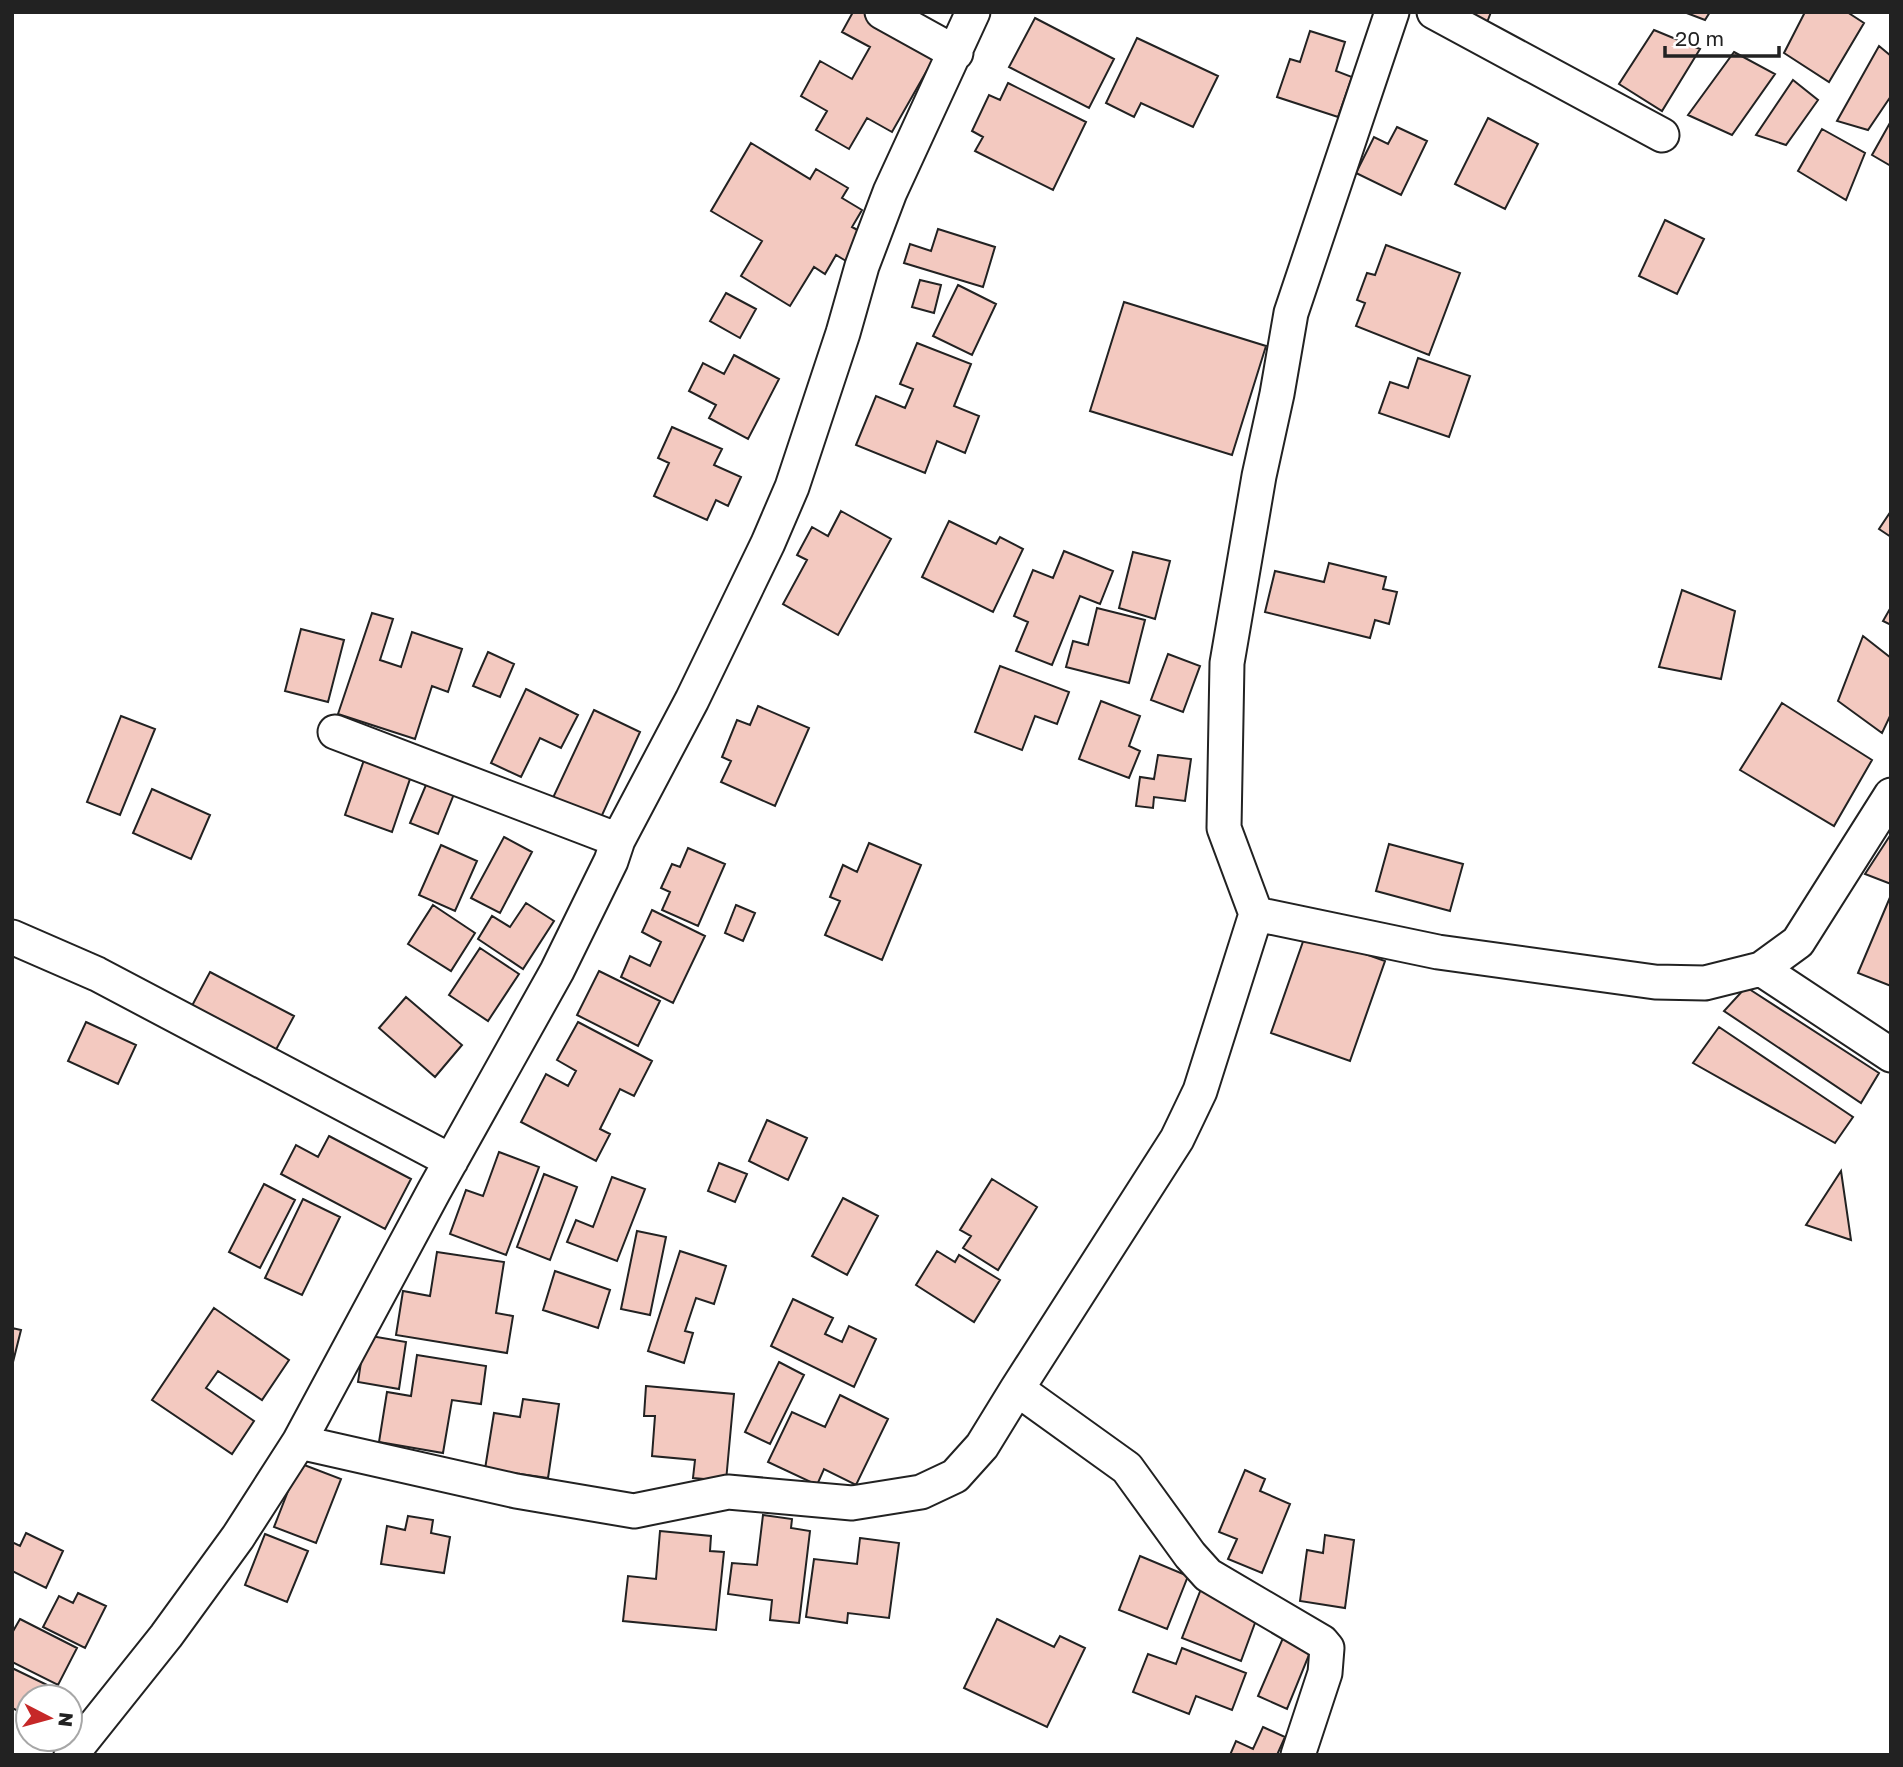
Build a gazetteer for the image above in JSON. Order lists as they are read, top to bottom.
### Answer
{
  "scale_bar": "20 m",
  "north": "right"
}
